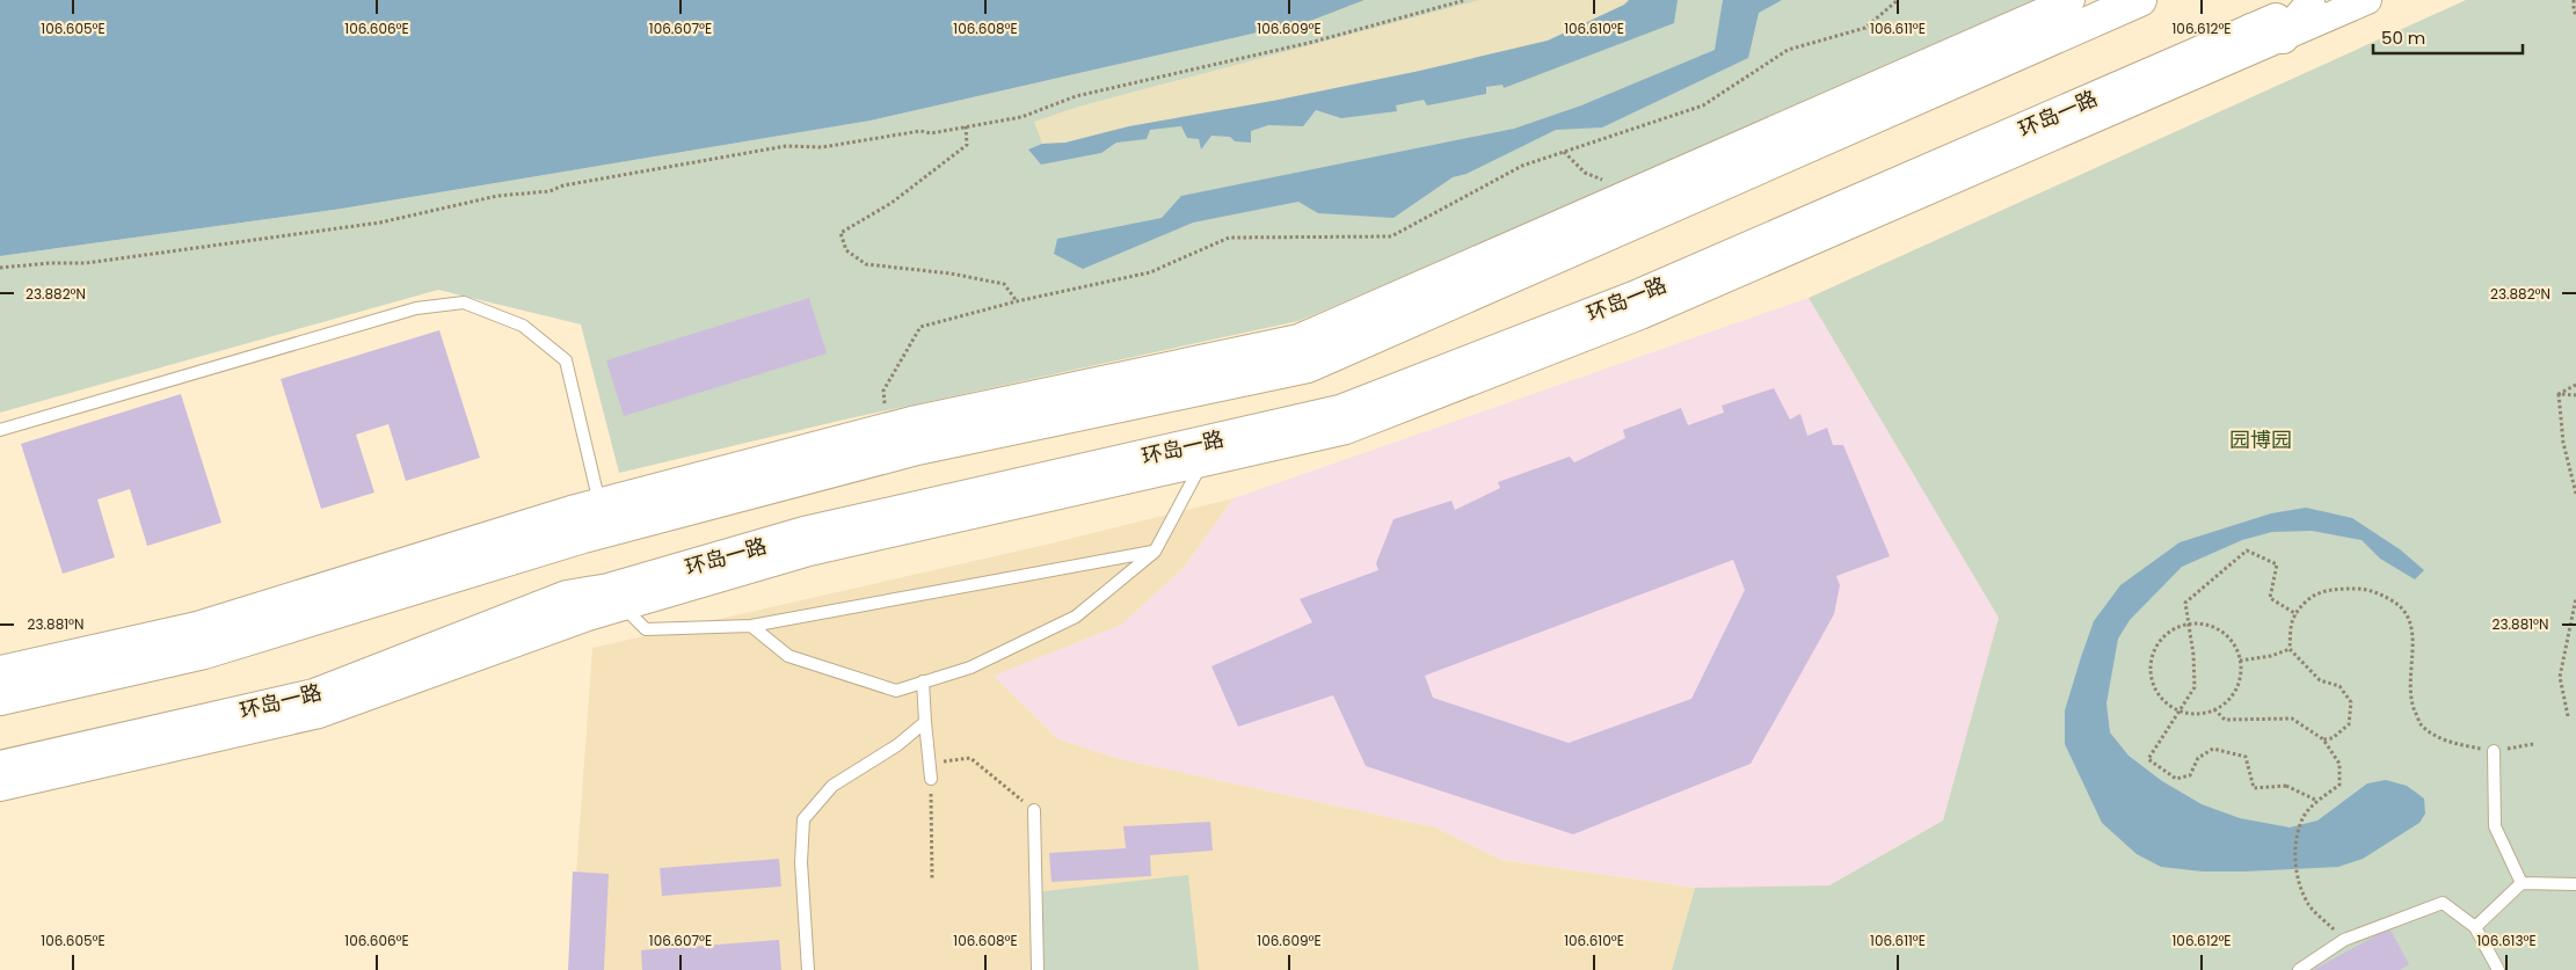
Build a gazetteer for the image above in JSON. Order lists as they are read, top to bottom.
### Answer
{
  "streets": {
    "main road": ["环岛一路"]
  },
  "parks": ["园博园"],
  "scale_bar": "50 m",
  "coordinates": [
    "106.605°E",
    "106.606°E",
    "106.607°E",
    "106.608°E",
    "106.609°E",
    "106.610°E",
    "106.611°E",
    "106.612°E",
    "23.882°N",
    "23.881°N",
    "106.613°E"
  ]
}
